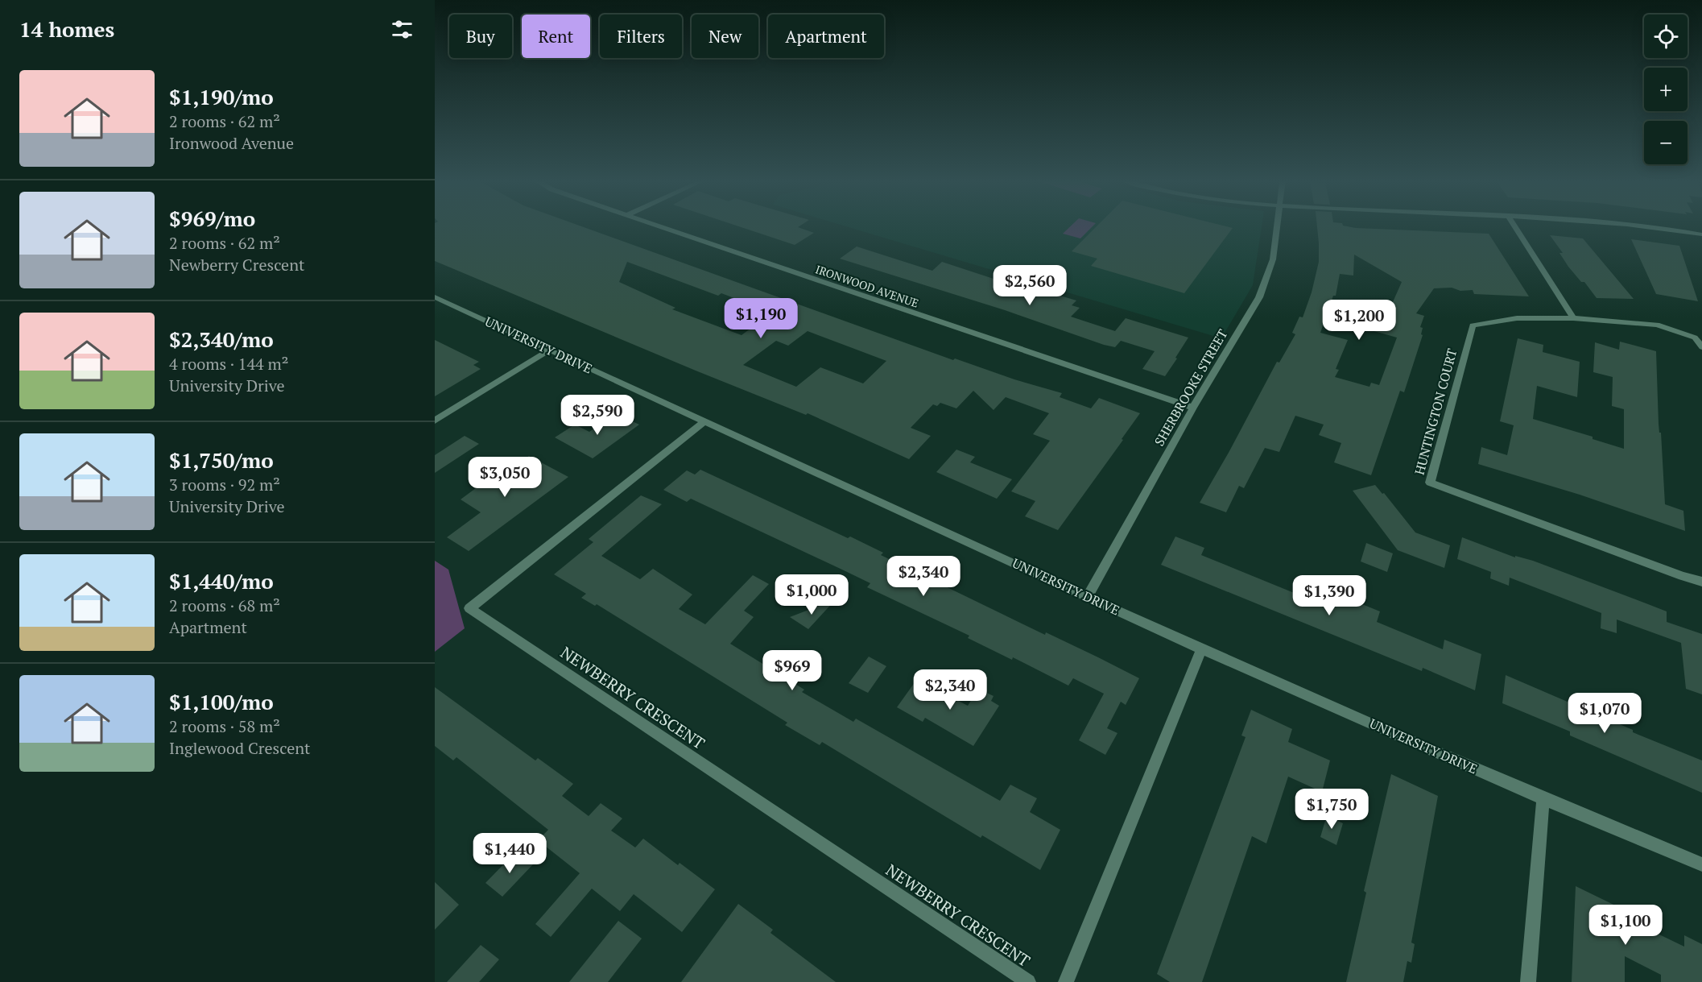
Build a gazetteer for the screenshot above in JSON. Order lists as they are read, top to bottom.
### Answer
{
  "streets": {
    "street": [
      "IRONWOOD AVENUE",
      "UNIVERSITY DRIVE",
      "SHERBROOKE STREET",
      "HUNTINGTON COURT",
      "NEWBERRY CRESCENT"
    ]
  },
  "crossings": [
    ["IRONWOOD AVENUE", "SHERBROOKE STREET"],
    ["UNIVERSITY DRIVE", "SHERBROOKE STREET"],
    ["UNIVERSITY DRIVE", "NEWBERRY CRESCENT"]
  ],
  "page": {
    "heading": "14 homes",
    "map_buttons": ["+", "−"],
    "chip": [
      "Buy",
      "Rent",
      "Filters",
      "New",
      "Apartment"
    ],
    "list": [
      {
        "name": "$1,190/mo",
        "note": "2 rooms · 62 m² · Ironwood Avenue"
      },
      {
        "name": "$969/mo",
        "note": "2 rooms · 62 m² · Newberry Crescent"
      },
      {
        "name": "$2,340/mo",
        "note": "4 rooms · 144 m² · University Drive"
      },
      {
        "name": "$1,750/mo",
        "note": "3 rooms · 92 m² · University Drive"
      },
      {
        "name": "$1,440/mo",
        "note": "2 rooms · 68 m² · Apartment"
      },
      {
        "name": "$1,100/mo",
        "note": "2 rooms · 58 m² · Inglewood Crescent"
      }
    ],
    "price": [
      "$2,560",
      "$1,190",
      "$1,200",
      "$2,590",
      "$3,050",
      "$2,340",
      "$1,000",
      "$1,390",
      "$969",
      "$2,340",
      "$1,070",
      "$1,750",
      "$1,440",
      "$1,100"
    ]
  }
}
